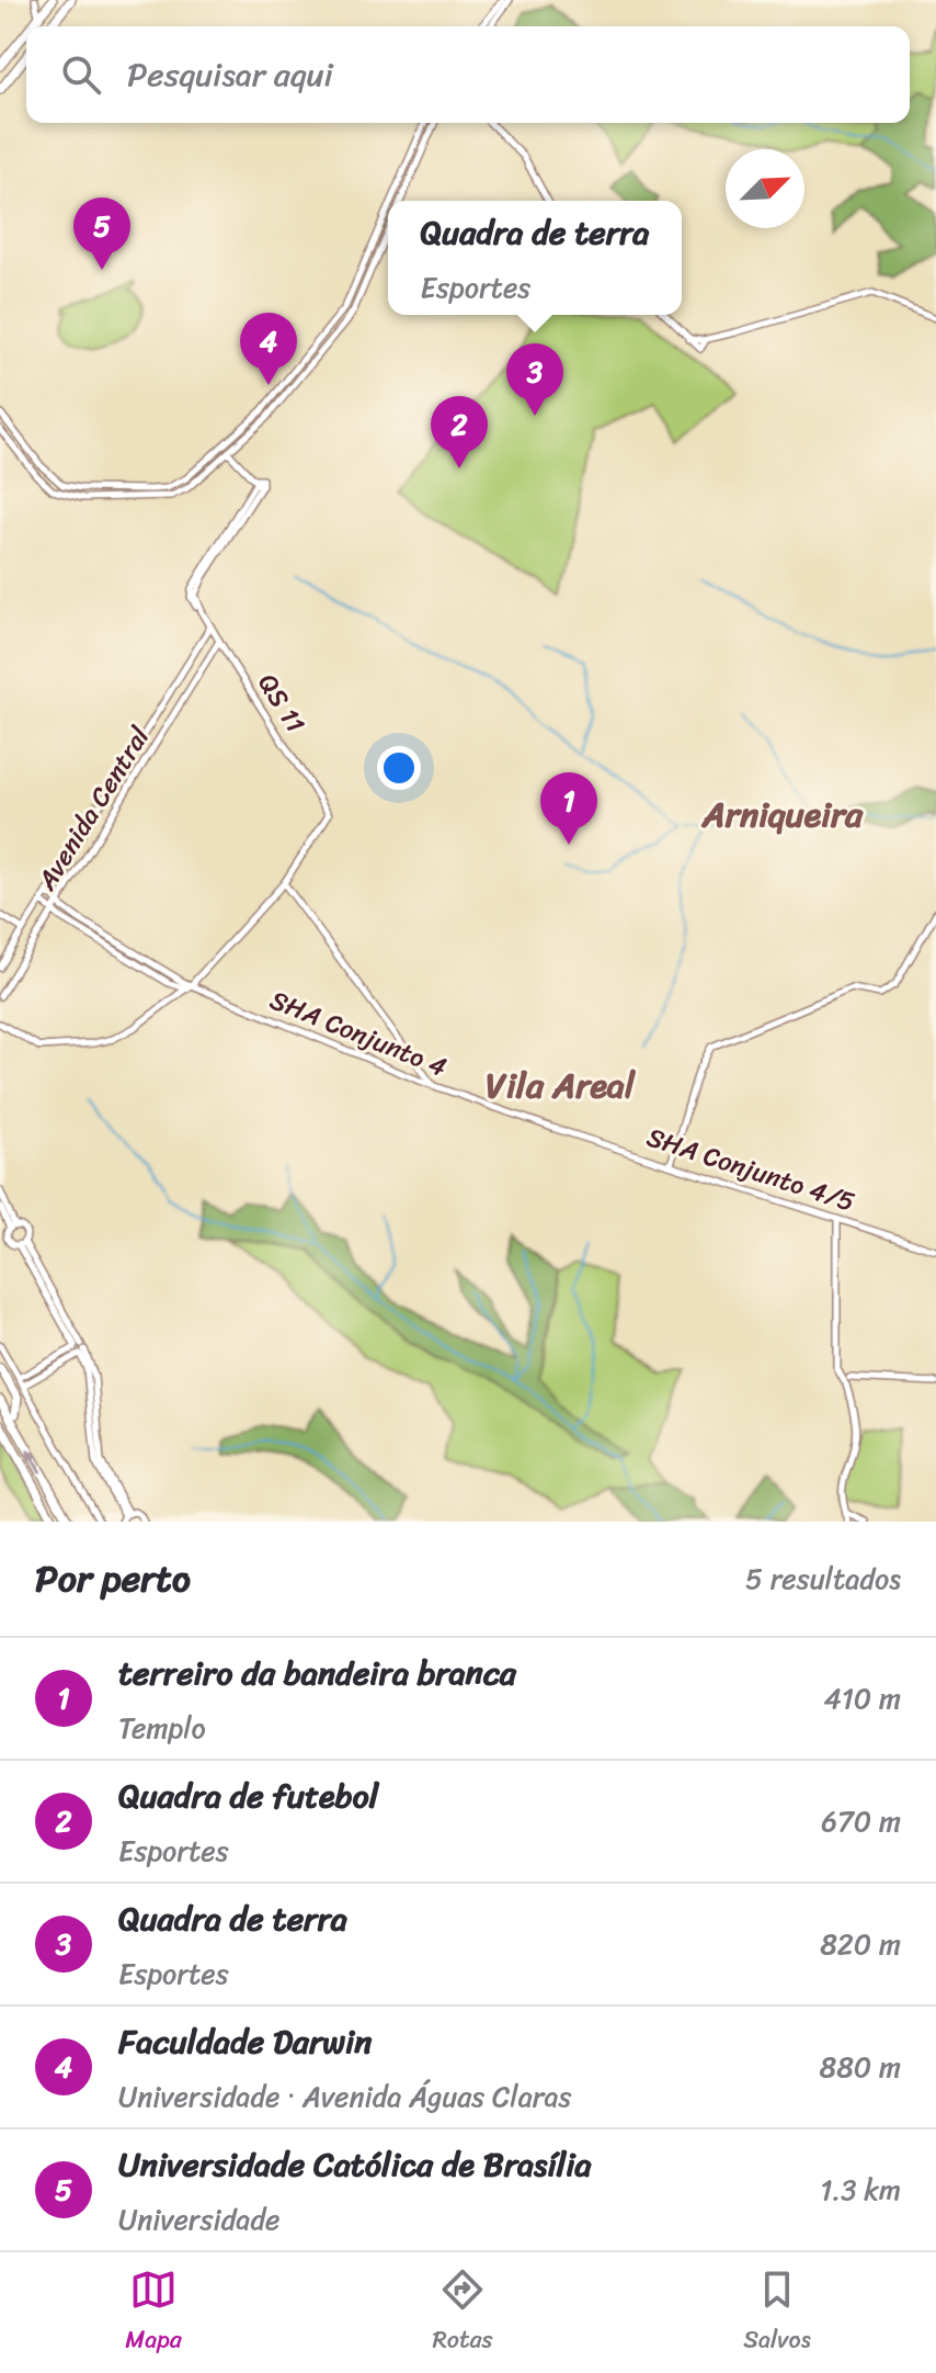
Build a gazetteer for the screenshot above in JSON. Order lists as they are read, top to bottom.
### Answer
{
  "streets": {
    "street": [
      "QS 11",
      "Avenida Central",
      "SHA Conjunto 4",
      "SHA Conjunto 4/5"
    ]
  },
  "crossings": [
    ["QS 11", "Avenida Central"],
    ["SHA Conjunto 4", "SHA Conjunto 4/5"]
  ],
  "districts": ["Arniqueira", "Vila Areal"],
  "north": "top right",
  "page": {
    "search": "Pesquisar aqui",
    "pins": [
      "5",
      "4",
      "3",
      "2",
      "1"
    ],
    "popup": ["Quadra de terra", "Esportes"],
    "heading": ["Por perto", "5 resultados"],
    "list": [
      {
        "mark": "1",
        "name": "terreiro da bandeira branca",
        "note": "Templo",
        "value": "410 m"
      },
      {
        "mark": "2",
        "name": "Quadra de futebol",
        "note": "Esportes",
        "value": "670 m"
      },
      {
        "mark": "3",
        "name": "Quadra de terra",
        "note": "Esportes",
        "value": "820 m"
      },
      {
        "mark": "4",
        "name": "Faculdade Darwin",
        "note": "Universidade · Avenida Águas Claras",
        "value": "880 m"
      },
      {
        "mark": "5",
        "name": "Universidade Católica de Brasília",
        "note": "Universidade",
        "value": "1.3 km"
      }
    ],
    "nav": ["Mapa", "Rotas", "Salvos"]
  }
}
